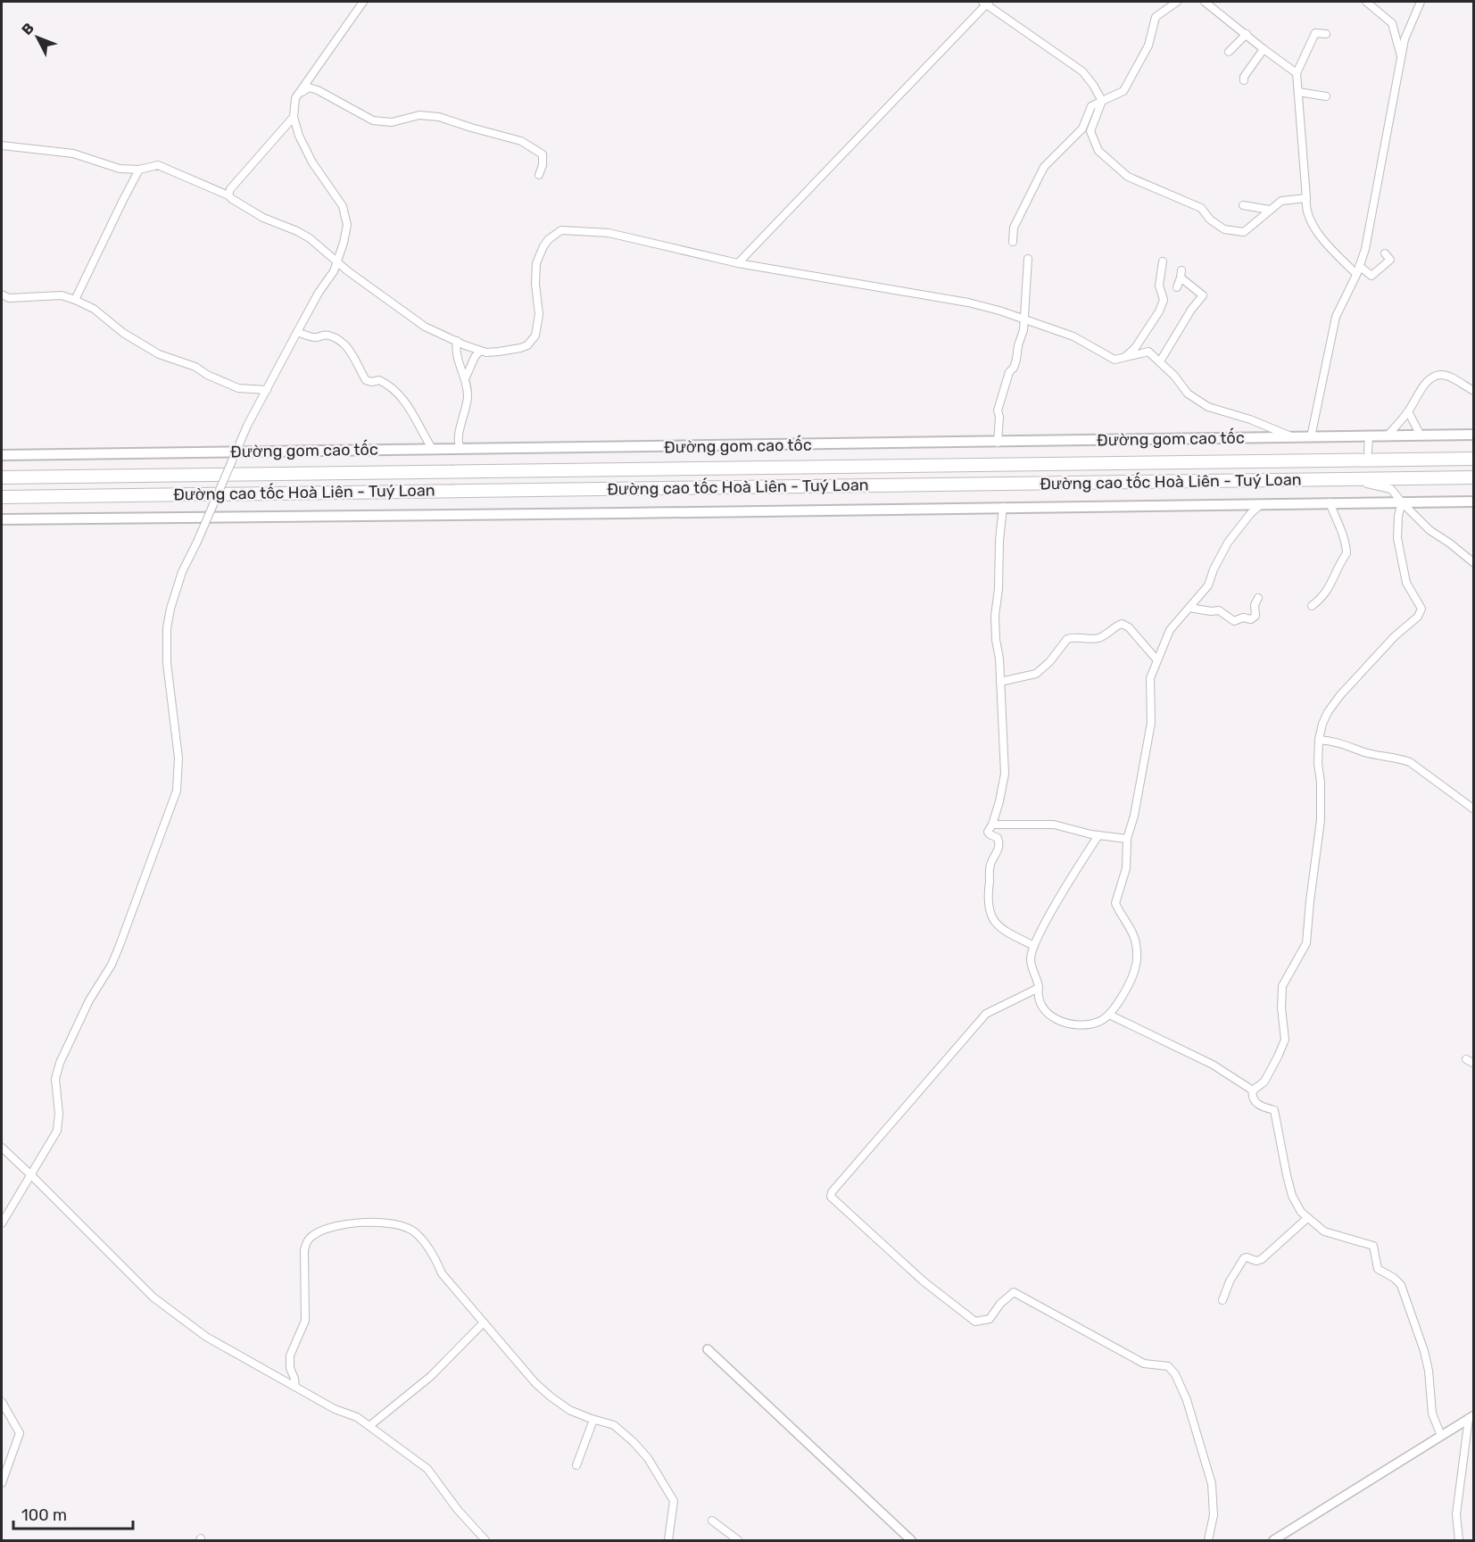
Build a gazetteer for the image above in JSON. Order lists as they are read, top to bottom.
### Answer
{
  "streets": {
    "highway": ["Đường cao tốc Hoà Liên - Tuý Loan"],
    "main road": ["Đường gom cao tốc"]
  },
  "scale_bar": "100 m",
  "north": "top left"
}
